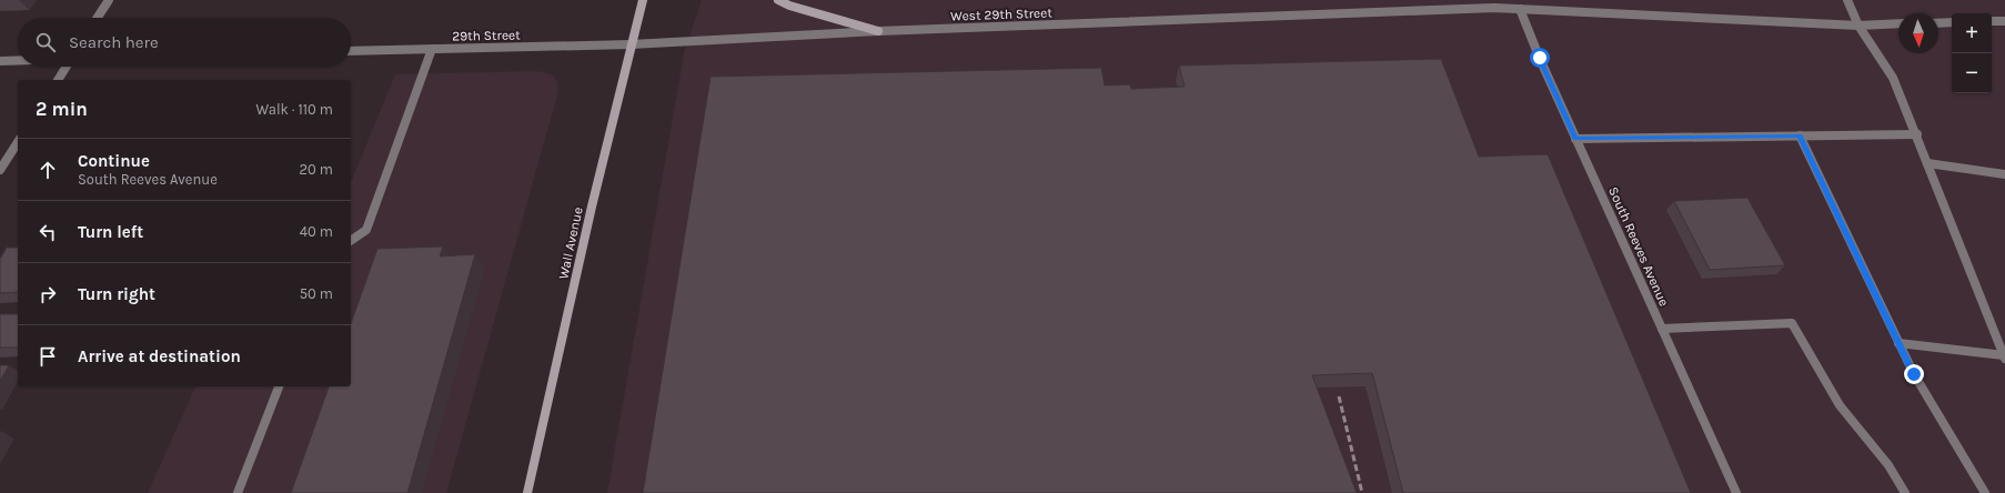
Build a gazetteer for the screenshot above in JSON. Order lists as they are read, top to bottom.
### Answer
{
  "streets": {
    "main road": ["Wall Avenue"],
    "street": ["West 29th Street", "29th Street", "South Reeves Avenue"]
  },
  "crossings": [
    ["West 29th Street", "29th Street"],
    ["West 29th Street", "Wall Avenue"],
    ["West 29th Street", "South Reeves Avenue"],
    ["29th Street", "Wall Avenue"]
  ],
  "north": "bottom",
  "page": {
    "map_buttons": ["+", "−"],
    "search": "Search here",
    "heading": ["2 min", "Walk · 110 m"],
    "list": [
      ["Continue", "South Reeves Avenue", "20 m"],
      ["Turn left", "40 m"],
      ["Turn right", "50 m"],
      "Arrive at destination"
    ]
  }
}
